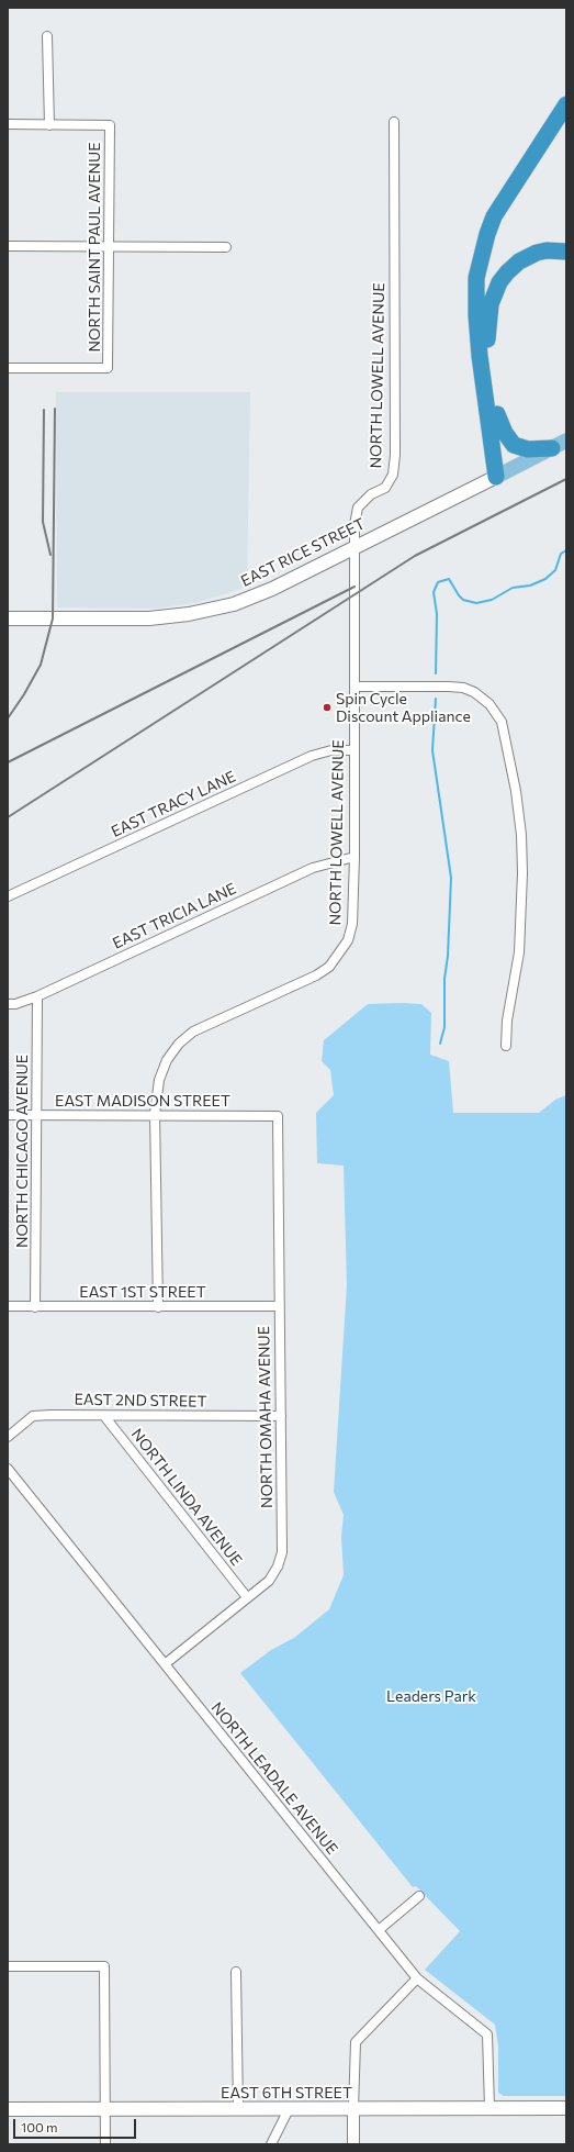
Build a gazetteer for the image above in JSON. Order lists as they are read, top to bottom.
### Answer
{
  "streets": {
    "main road": ["EAST RICE STREET", "EAST 6TH STREET"],
    "street": [
      "NORTH SAINT PAUL AVENUE",
      "NORTH LOWELL AVENUE",
      "EAST TRACY LANE",
      "EAST TRICIA LANE",
      "EAST MADISON STREET",
      "NORTH CHICAGO AVENUE",
      "EAST 1ST STREET",
      "EAST 2ND STREET",
      "NORTH OMAHA AVENUE",
      "NORTH LINDA AVENUE",
      "NORTH LEADALE AVENUE"
    ]
  },
  "crossings": [
    ["NORTH LOWELL AVENUE", "EAST RICE STREET"],
    ["NORTH LOWELL AVENUE", "EAST TRACY LANE"],
    ["NORTH LOWELL AVENUE", "EAST TRICIA LANE"],
    ["NORTH LOWELL AVENUE", "EAST MADISON STREET"],
    ["EAST TRICIA LANE", "NORTH CHICAGO AVENUE"],
    ["EAST MADISON STREET", "NORTH CHICAGO AVENUE"],
    ["EAST MADISON STREET", "NORTH OMAHA AVENUE"],
    ["NORTH CHICAGO AVENUE", "EAST 1ST STREET"],
    ["EAST 1ST STREET", "NORTH OMAHA AVENUE"],
    ["EAST 2ND STREET", "NORTH OMAHA AVENUE"],
    ["EAST 2ND STREET", "NORTH LINDA AVENUE"],
    ["NORTH OMAHA AVENUE", "NORTH LINDA AVENUE"],
    ["NORTH OMAHA AVENUE", "NORTH LEADALE AVENUE"],
    ["NORTH LEADALE AVENUE", "EAST 6TH STREET"]
  ],
  "parks": ["Leaders Park"],
  "places": ["Spin Cycle Discount Appliance"],
  "scale_bar": "100 m"
}
